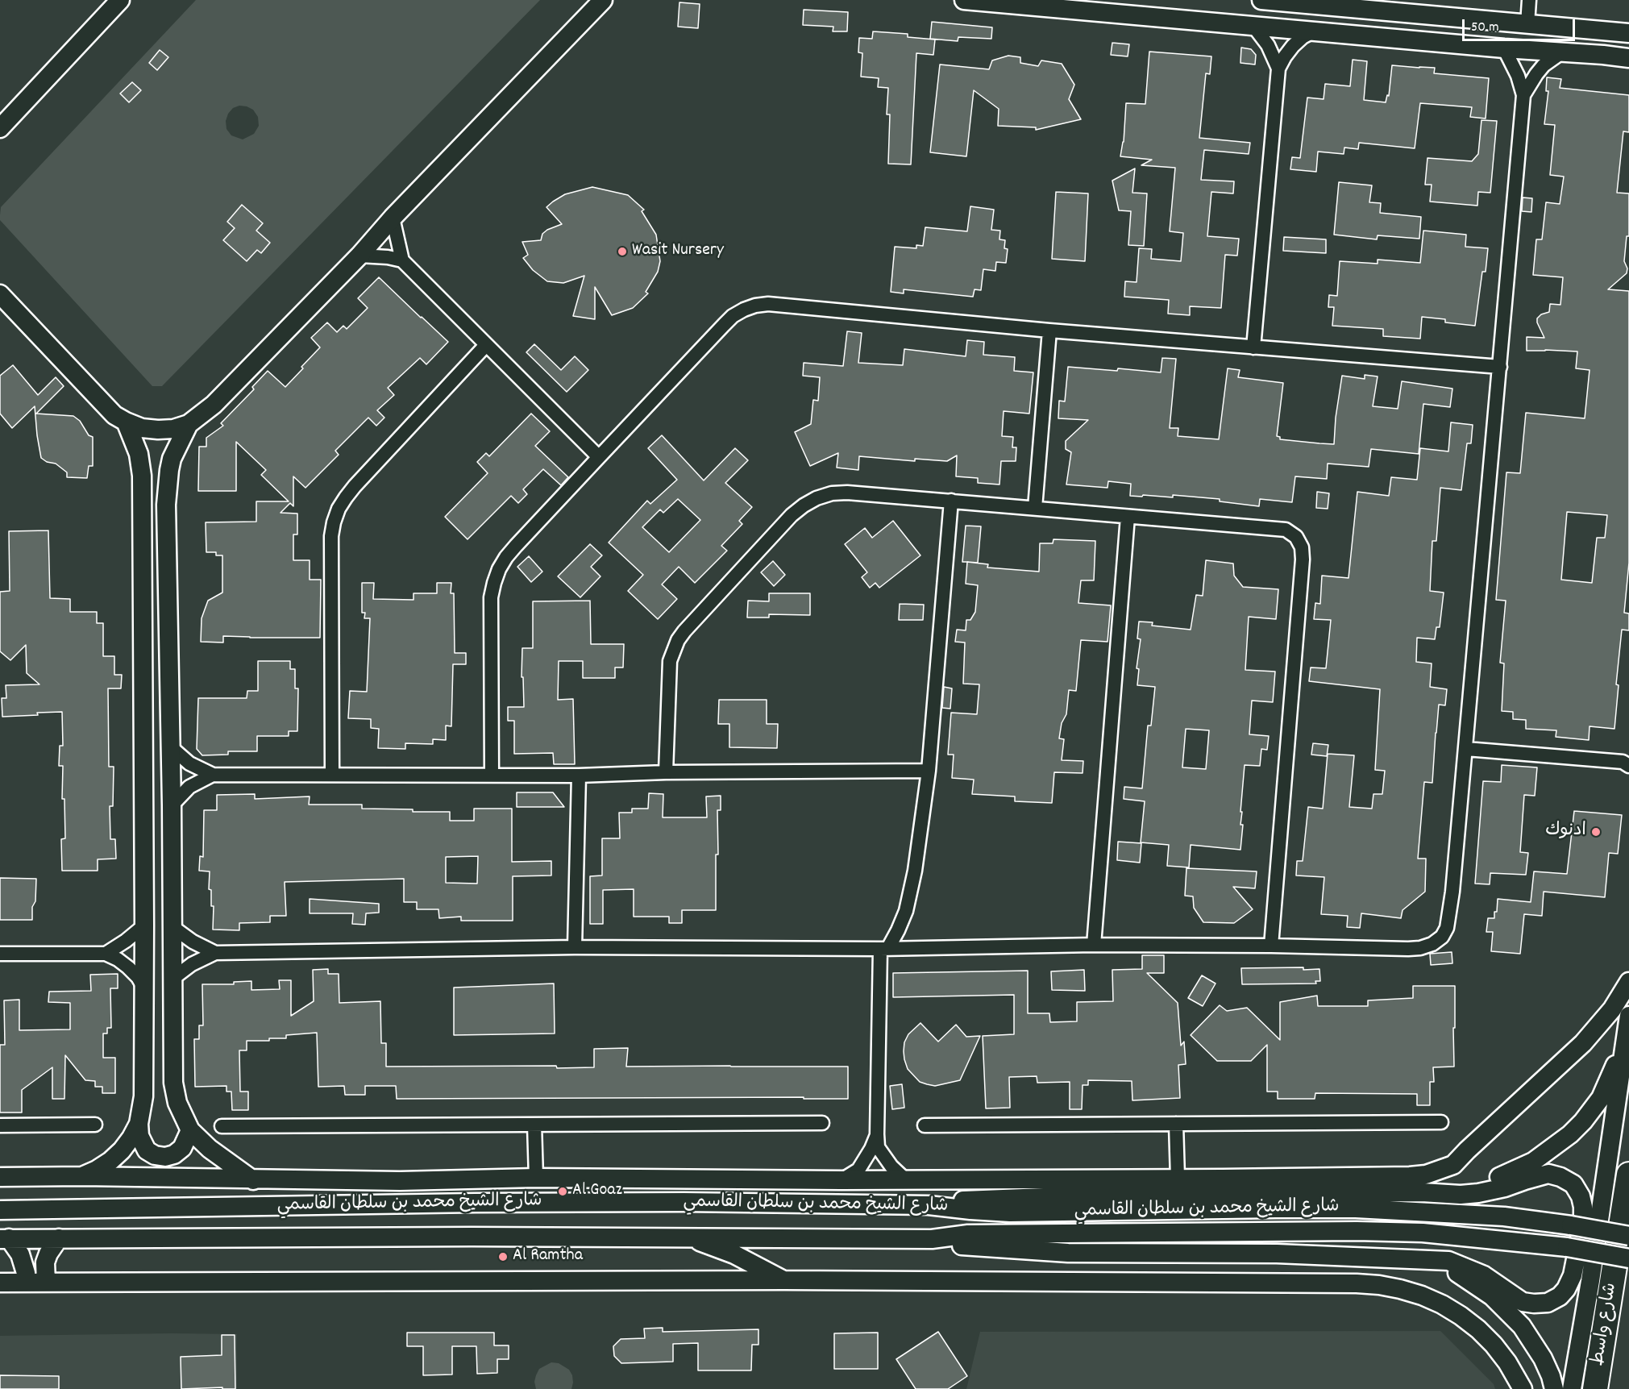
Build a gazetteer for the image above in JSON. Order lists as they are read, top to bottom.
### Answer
{
  "streets": {
    "highway": ["شارع واسط"],
    "street": ["شارع الشيخ محمد بن سلطان القاسمي"]
  },
  "places": [
    "Wasit Nursery",
    "ادنوك",
    "Al Goaz",
    "Al Ramtha"
  ],
  "scale_bar": "50 m"
}
